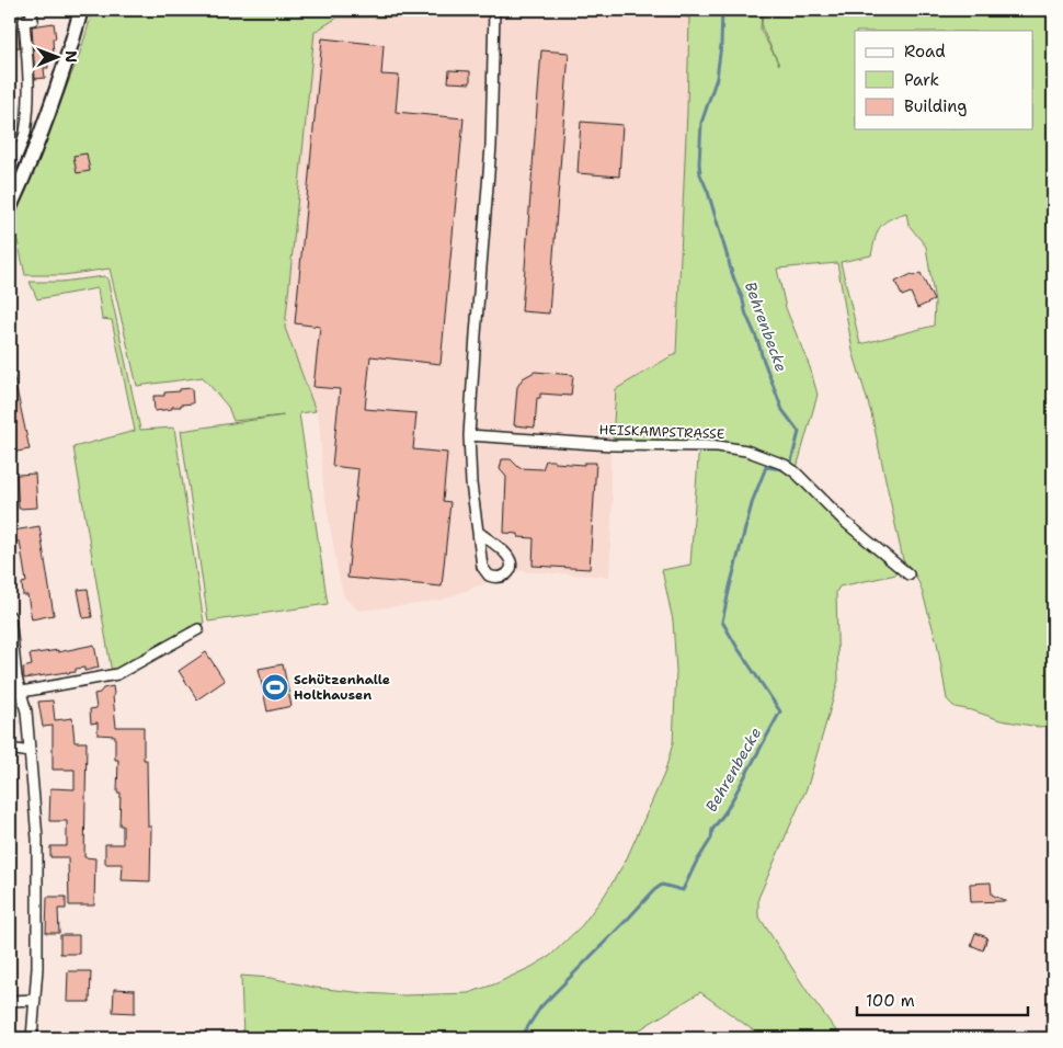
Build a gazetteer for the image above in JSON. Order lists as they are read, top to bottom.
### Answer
{
  "streets": {
    "street": ["HEISKAMPSTRASSE"]
  },
  "water": ["Behrenbecke"],
  "places": {
    "sports": ["Schützenhalle Holthausen"]
  },
  "legend": ["Road", "Park", "Building"],
  "scale_bar": "100 m",
  "north": "right"
}
